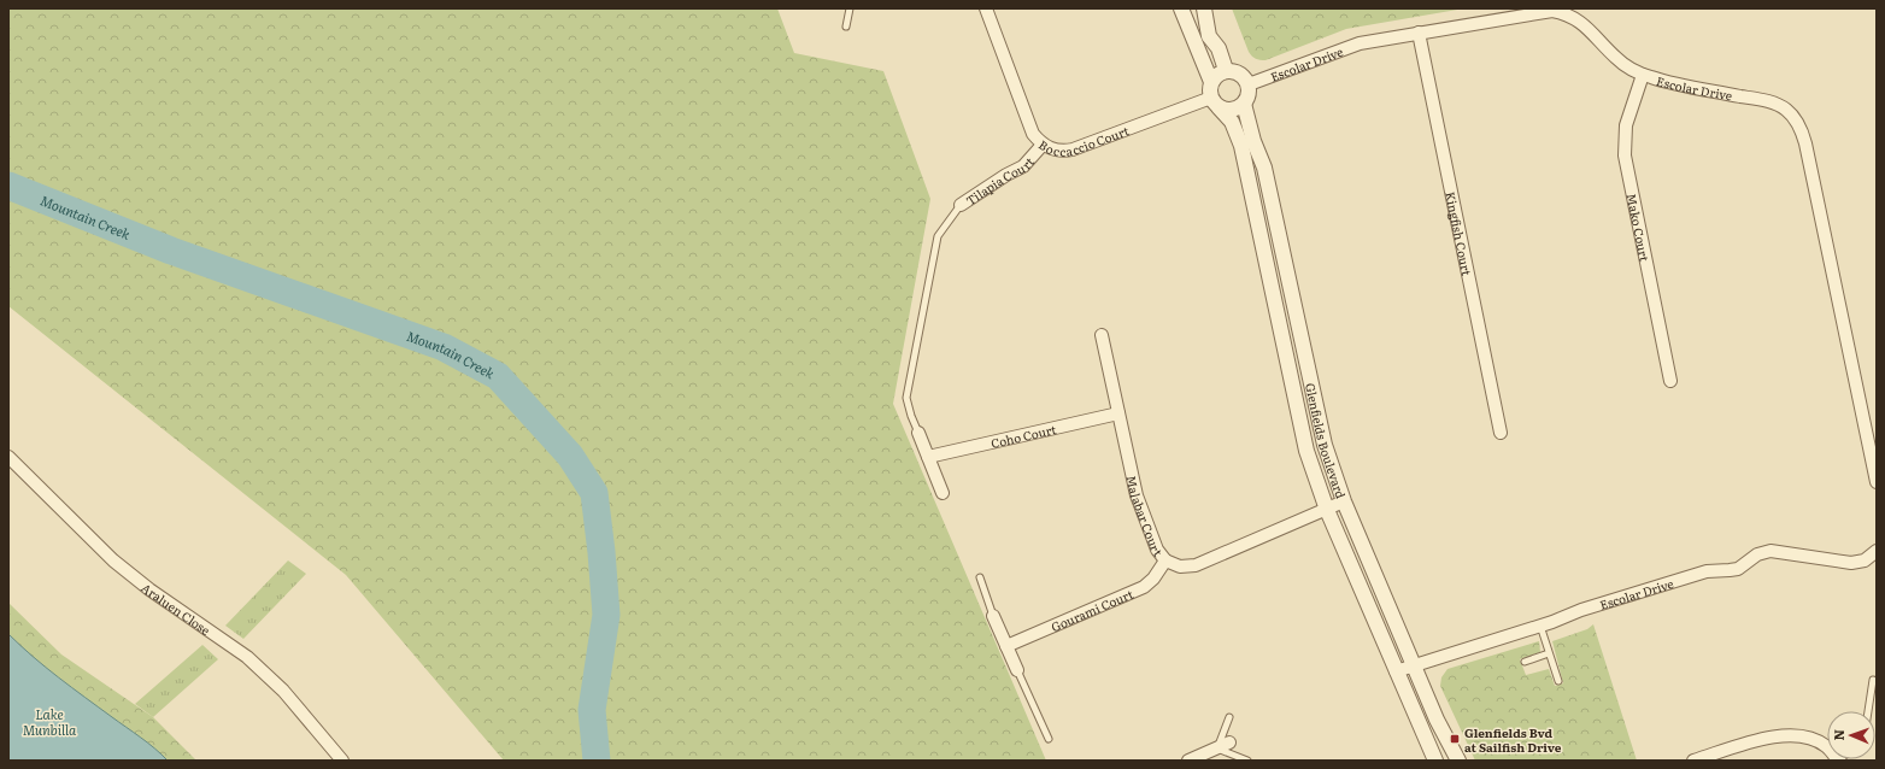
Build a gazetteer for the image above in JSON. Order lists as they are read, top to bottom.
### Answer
{
  "streets": {
    "street": [
      "Escolar Drive",
      "Boccaccio Court",
      "Tilapia Court",
      "Mako Court",
      "Kingfish Court",
      "Coho Court",
      "Glenfields Boulevard",
      "Malabar Court",
      "Araluen Close",
      "Gourami Court"
    ]
  },
  "crossings": [
    ["Escolar Drive", "Boccaccio Court"],
    ["Escolar Drive", "Mako Court"],
    ["Escolar Drive", "Kingfish Court"],
    ["Escolar Drive", "Glenfields Boulevard"],
    ["Boccaccio Court", "Tilapia Court"],
    ["Boccaccio Court", "Glenfields Boulevard"],
    ["Coho Court", "Malabar Court"],
    ["Glenfields Boulevard", "Malabar Court"],
    ["Malabar Court", "Gourami Court"]
  ],
  "water": ["Mountain Creek", "Lake Munbilla"],
  "places": {
    "transit": ["Glenfields Bvd at Sailfish Drive"]
  },
  "north": "left"
}
